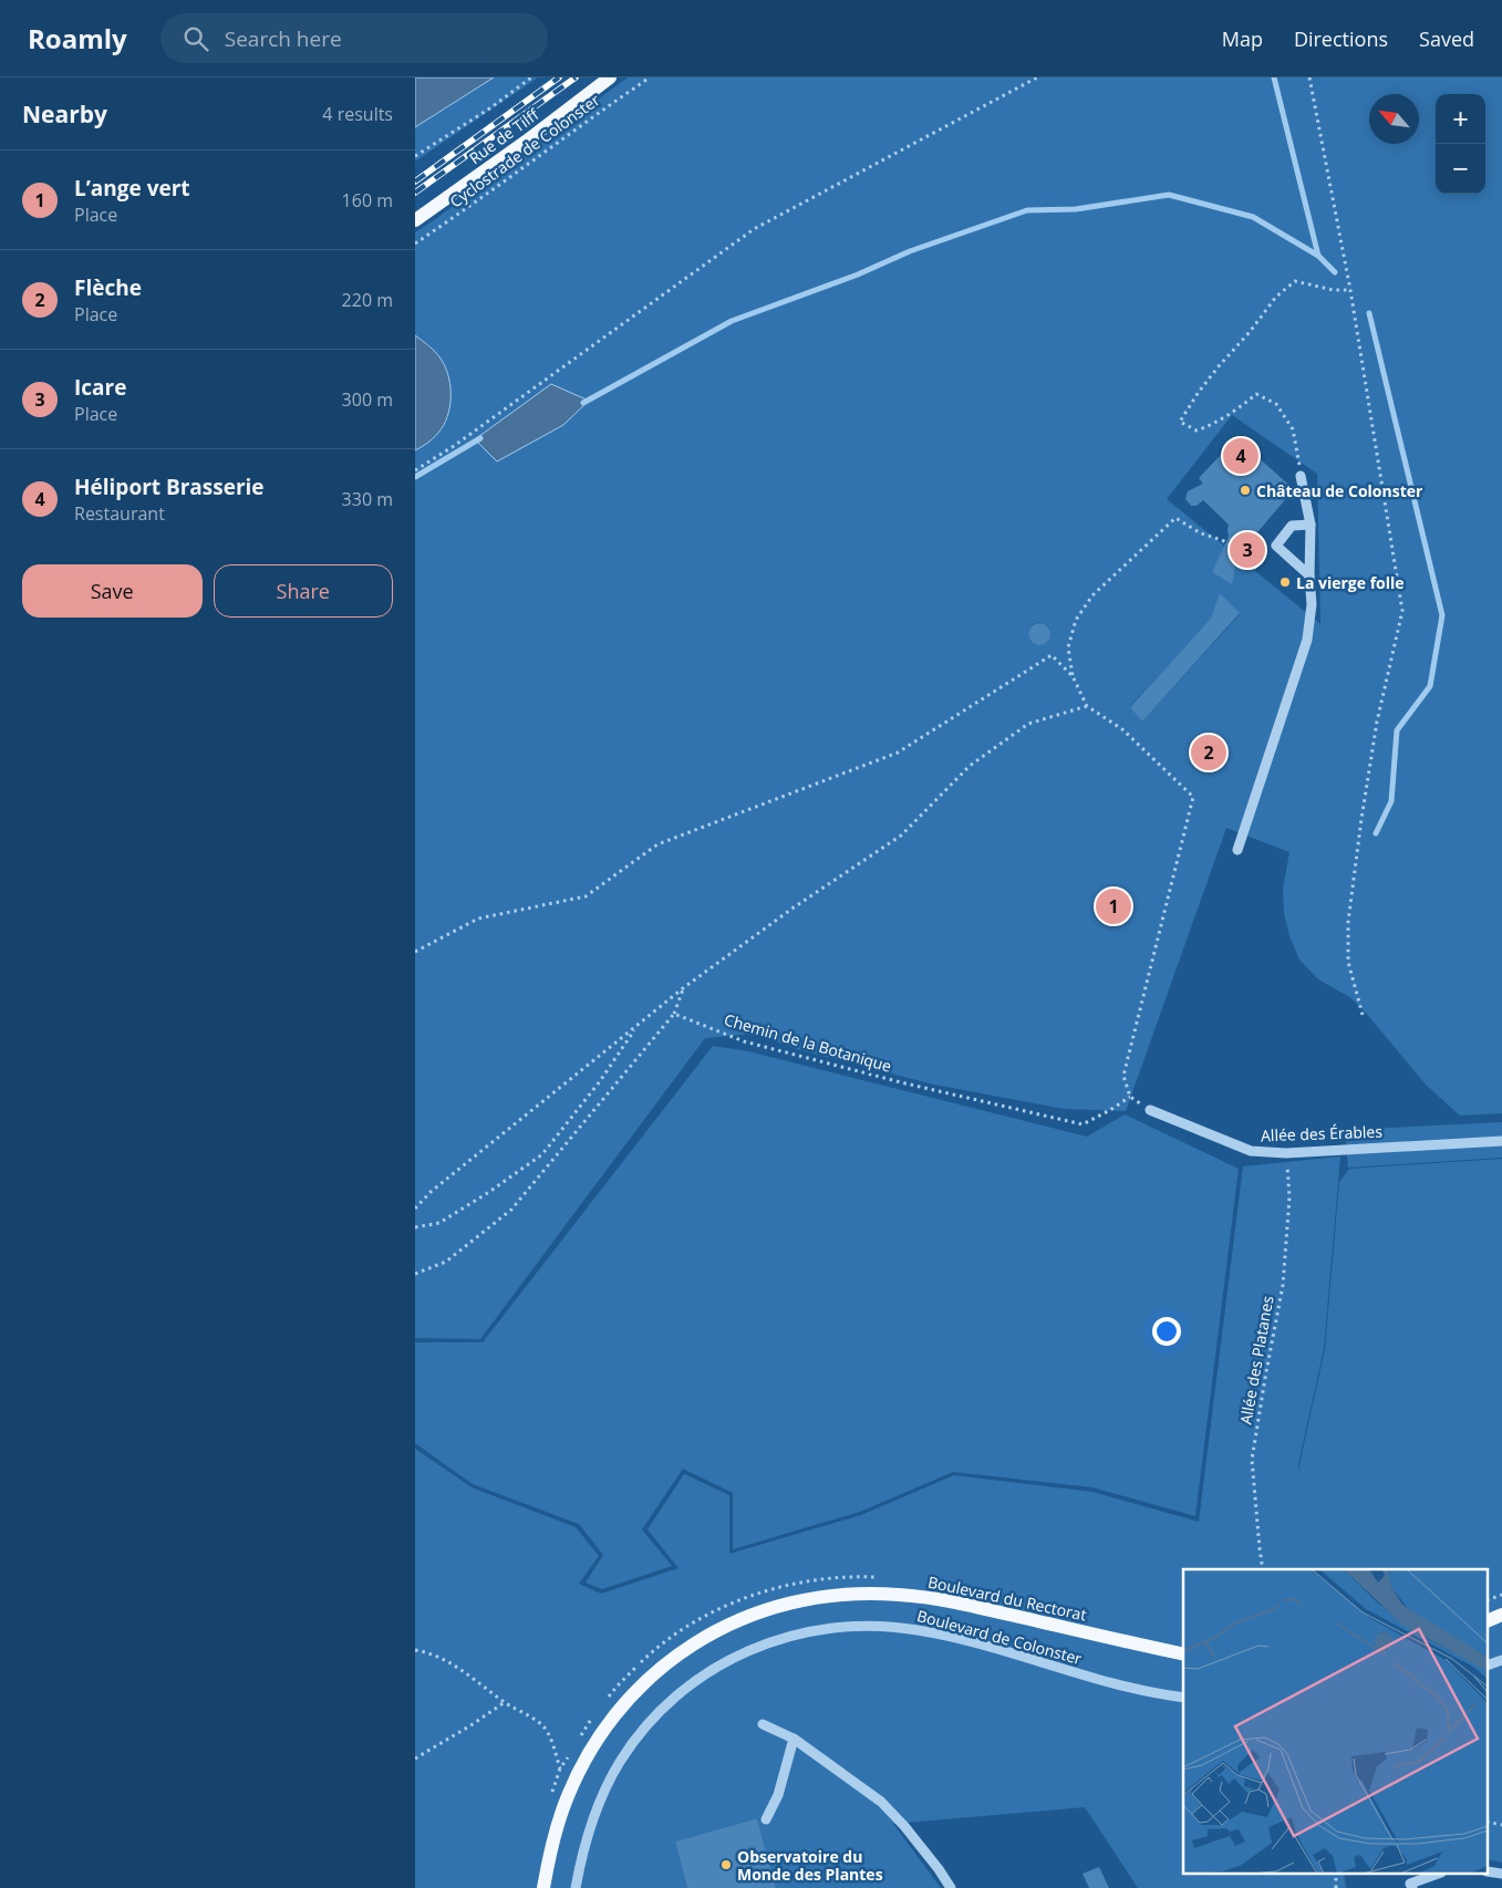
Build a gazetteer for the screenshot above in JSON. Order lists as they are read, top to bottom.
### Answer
{
  "streets": {
    "main road": ["Rue de Tilff", "Boulevard du Rectorat"],
    "street": ["Allée des Érables", "Boulevard de Colonster"],
    "path": ["Cyclostrade de Colonster", "Chemin de la Botanique", "Allée des Platanes"]
  },
  "crossings": [
    ["Allée des Érables", "Allée des Platanes"]
  ],
  "places": ["Château de Colonster", "La vierge folle", "Observatoire du Monde des Plantes"],
  "north": "top left",
  "page": {
    "header": "Roamly",
    "search": "Search here",
    "nav": ["Map", "Directions", "Saved"],
    "heading": ["Nearby", "4 results"],
    "map_buttons": ["+", "−"],
    "list": [
      {
        "mark": "1",
        "name": "L’ange vert",
        "note": "Place",
        "value": "160 m"
      },
      {
        "mark": "2",
        "name": "Flèche",
        "note": "Place",
        "value": "220 m"
      },
      {
        "mark": "3",
        "name": "Icare",
        "note": "Place",
        "value": "300 m"
      },
      {
        "mark": "4",
        "name": "Héliport Brasserie",
        "note": "Restaurant",
        "value": "330 m"
      }
    ],
    "pins": [
      "4",
      "3",
      "2",
      "1"
    ],
    "buttons": ["Save", "Share"]
  }
}
